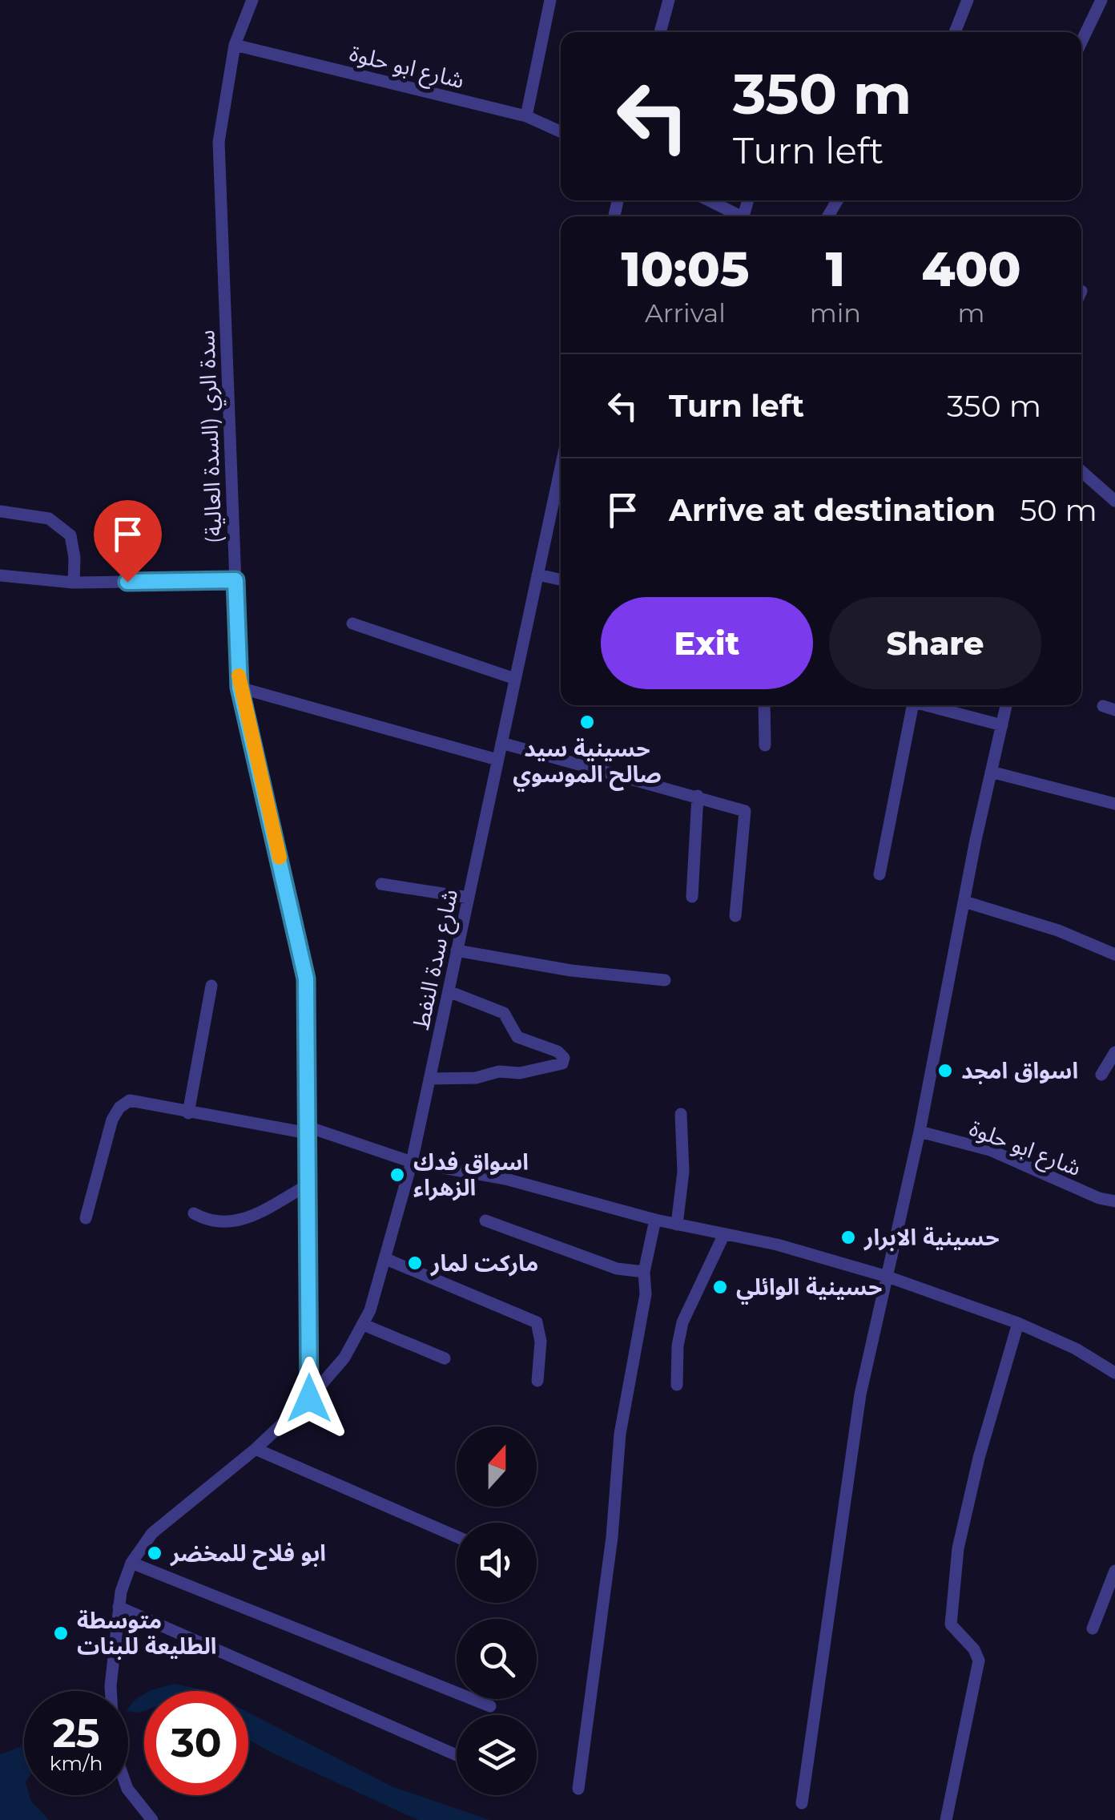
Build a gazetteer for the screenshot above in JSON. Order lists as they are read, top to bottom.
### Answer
{
  "streets": {
    "street": ["شارع ابو حلوة", "سدة الري (السدة العالية)", "شارع سدة النفط"]
  },
  "crossings": [
    ["شارع ابو حلوة", "سدة الري (السدة العالية)"],
    ["سدة الري (السدة العالية)", "شارع سدة النفط"]
  ],
  "places": [
    "حسينية سيد صالح الموسوي",
    "اسواق امجد",
    "اسواق فدك الزهراء",
    "حسينية الابرار",
    "ماركت لمار",
    "حسينية الوائلي",
    "ابو فلاح للمخضر",
    "متوسطة الطليعة للبنات"
  ],
  "north": "top",
  "page": {
    "turn": ["350 m", "Turn left"],
    "eta": [
      "10:05",
      "Arrival",
      "1",
      "min",
      "400",
      "m"
    ],
    "list": [
      {
        "name": "Turn left",
        "value": "350 m"
      },
      {
        "name": "Arrive at destination",
        "value": "50 m"
      }
    ],
    "buttons": ["Exit", "Share"],
    "speed": "25 km/h",
    "limit": "30"
  }
}
